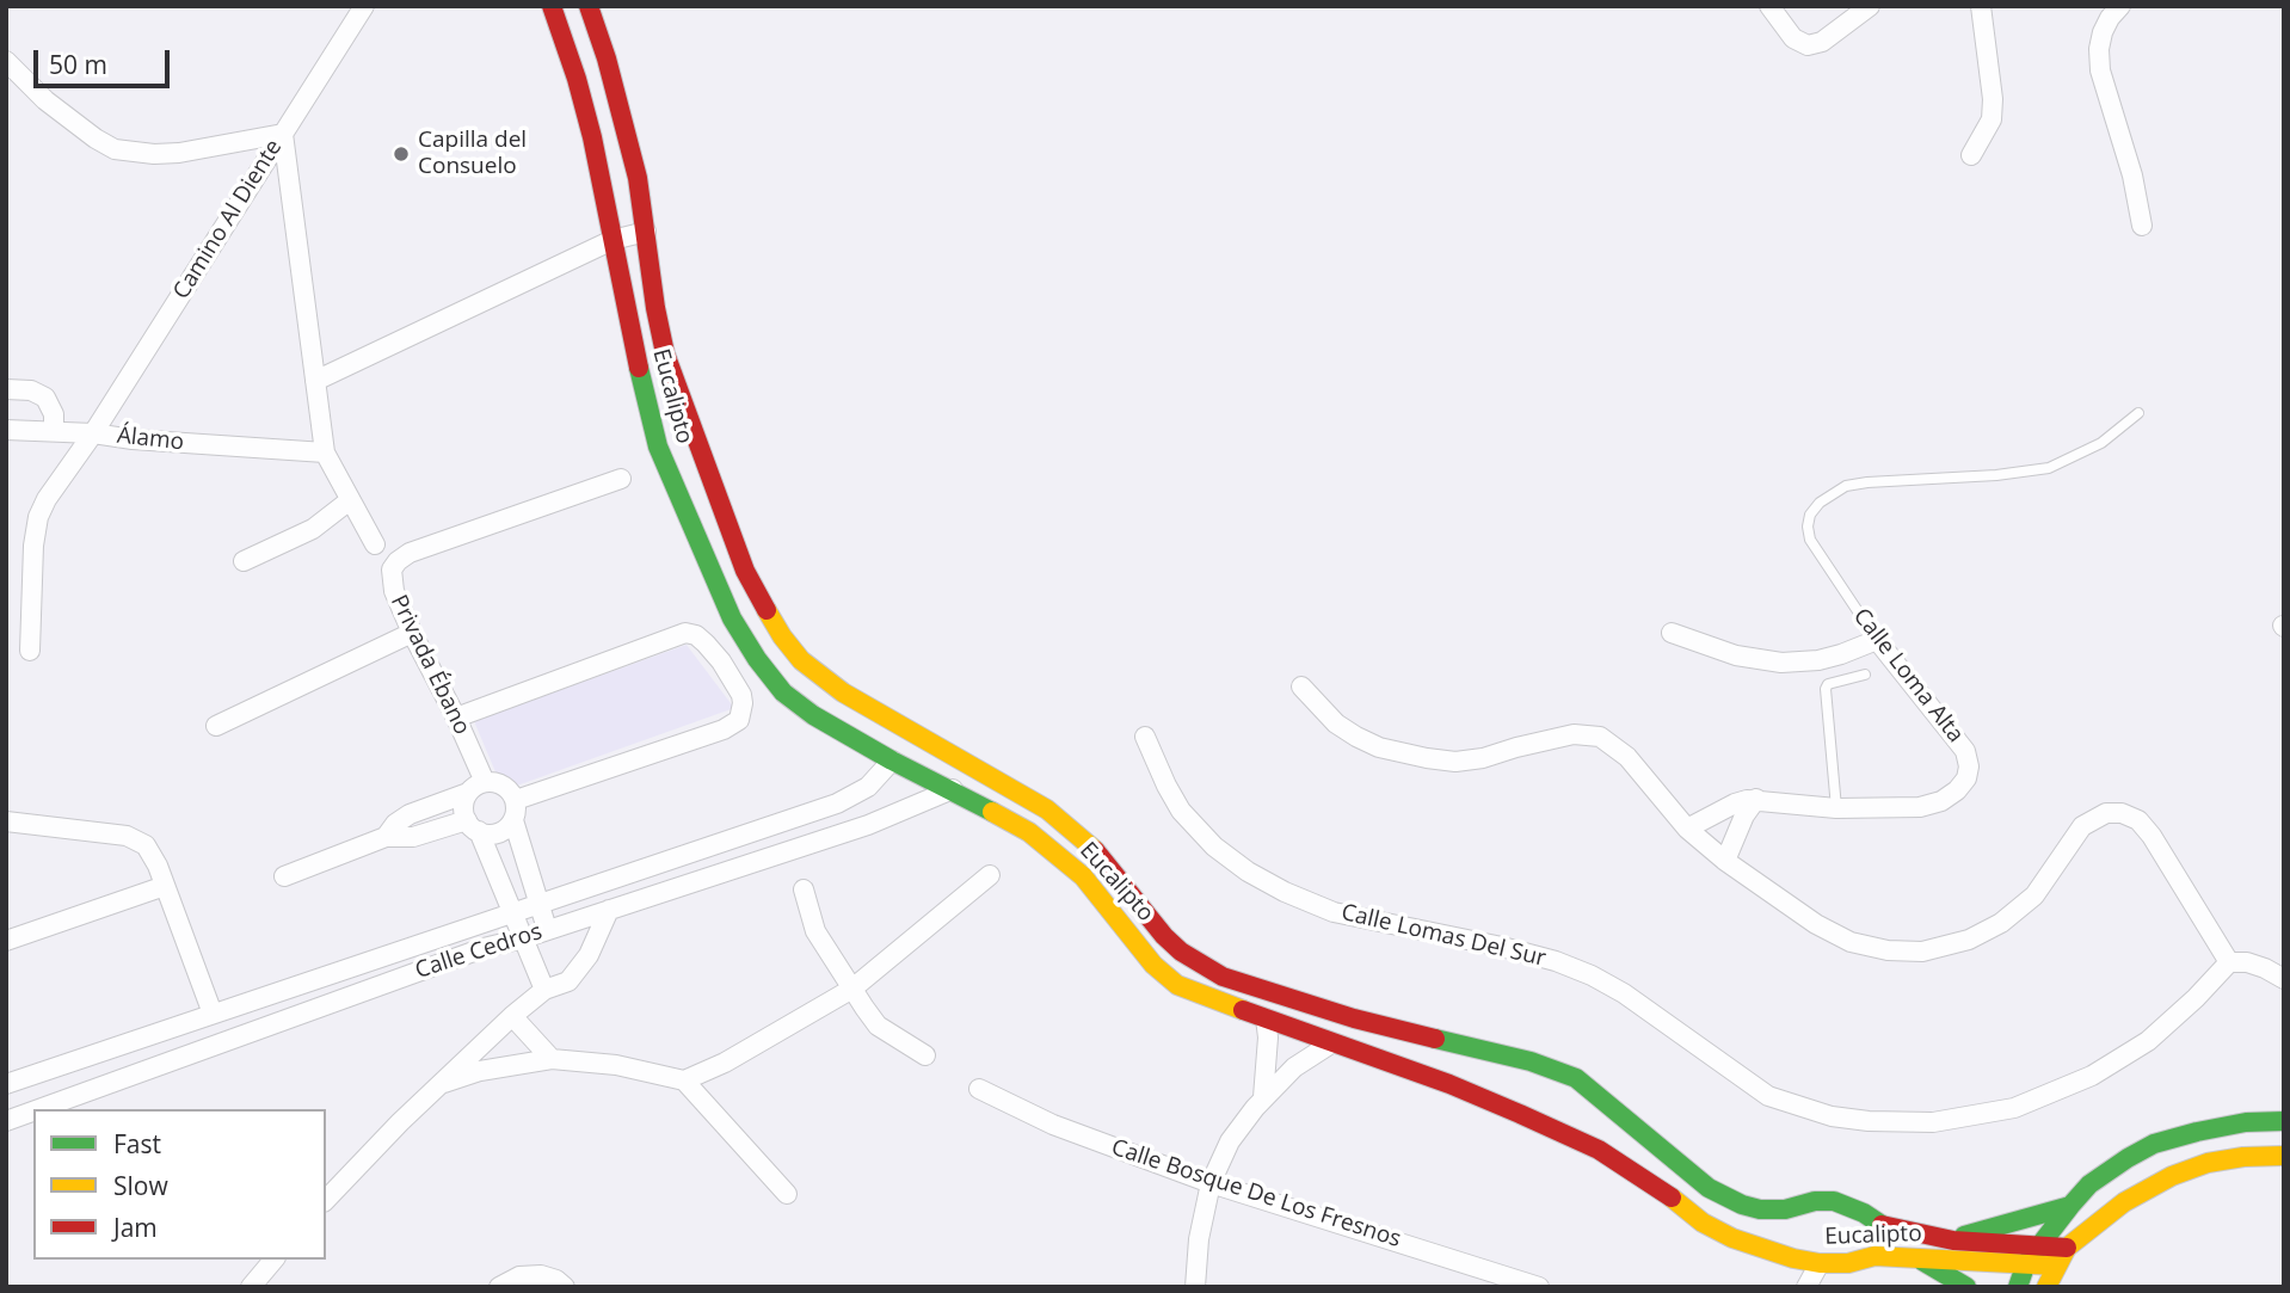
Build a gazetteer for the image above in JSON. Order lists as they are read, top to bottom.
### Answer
{
  "streets": {
    "street": [
      "Camino Al Diente",
      "Eucalipto",
      "Álamo",
      "Privada Ébano",
      "Calle Loma Alta",
      "Calle Lomas Del Sur",
      "Calle Cedros",
      "Calle Bosque De Los Fresnos"
    ]
  },
  "crossings": [
    ["Camino Al Diente", "Álamo"],
    ["Eucalipto", "Calle Cedros"]
  ],
  "places": ["Capilla del Consuelo"],
  "legend": ["Fast", "Slow", "Jam"],
  "scale_bar": "50 m"
}
